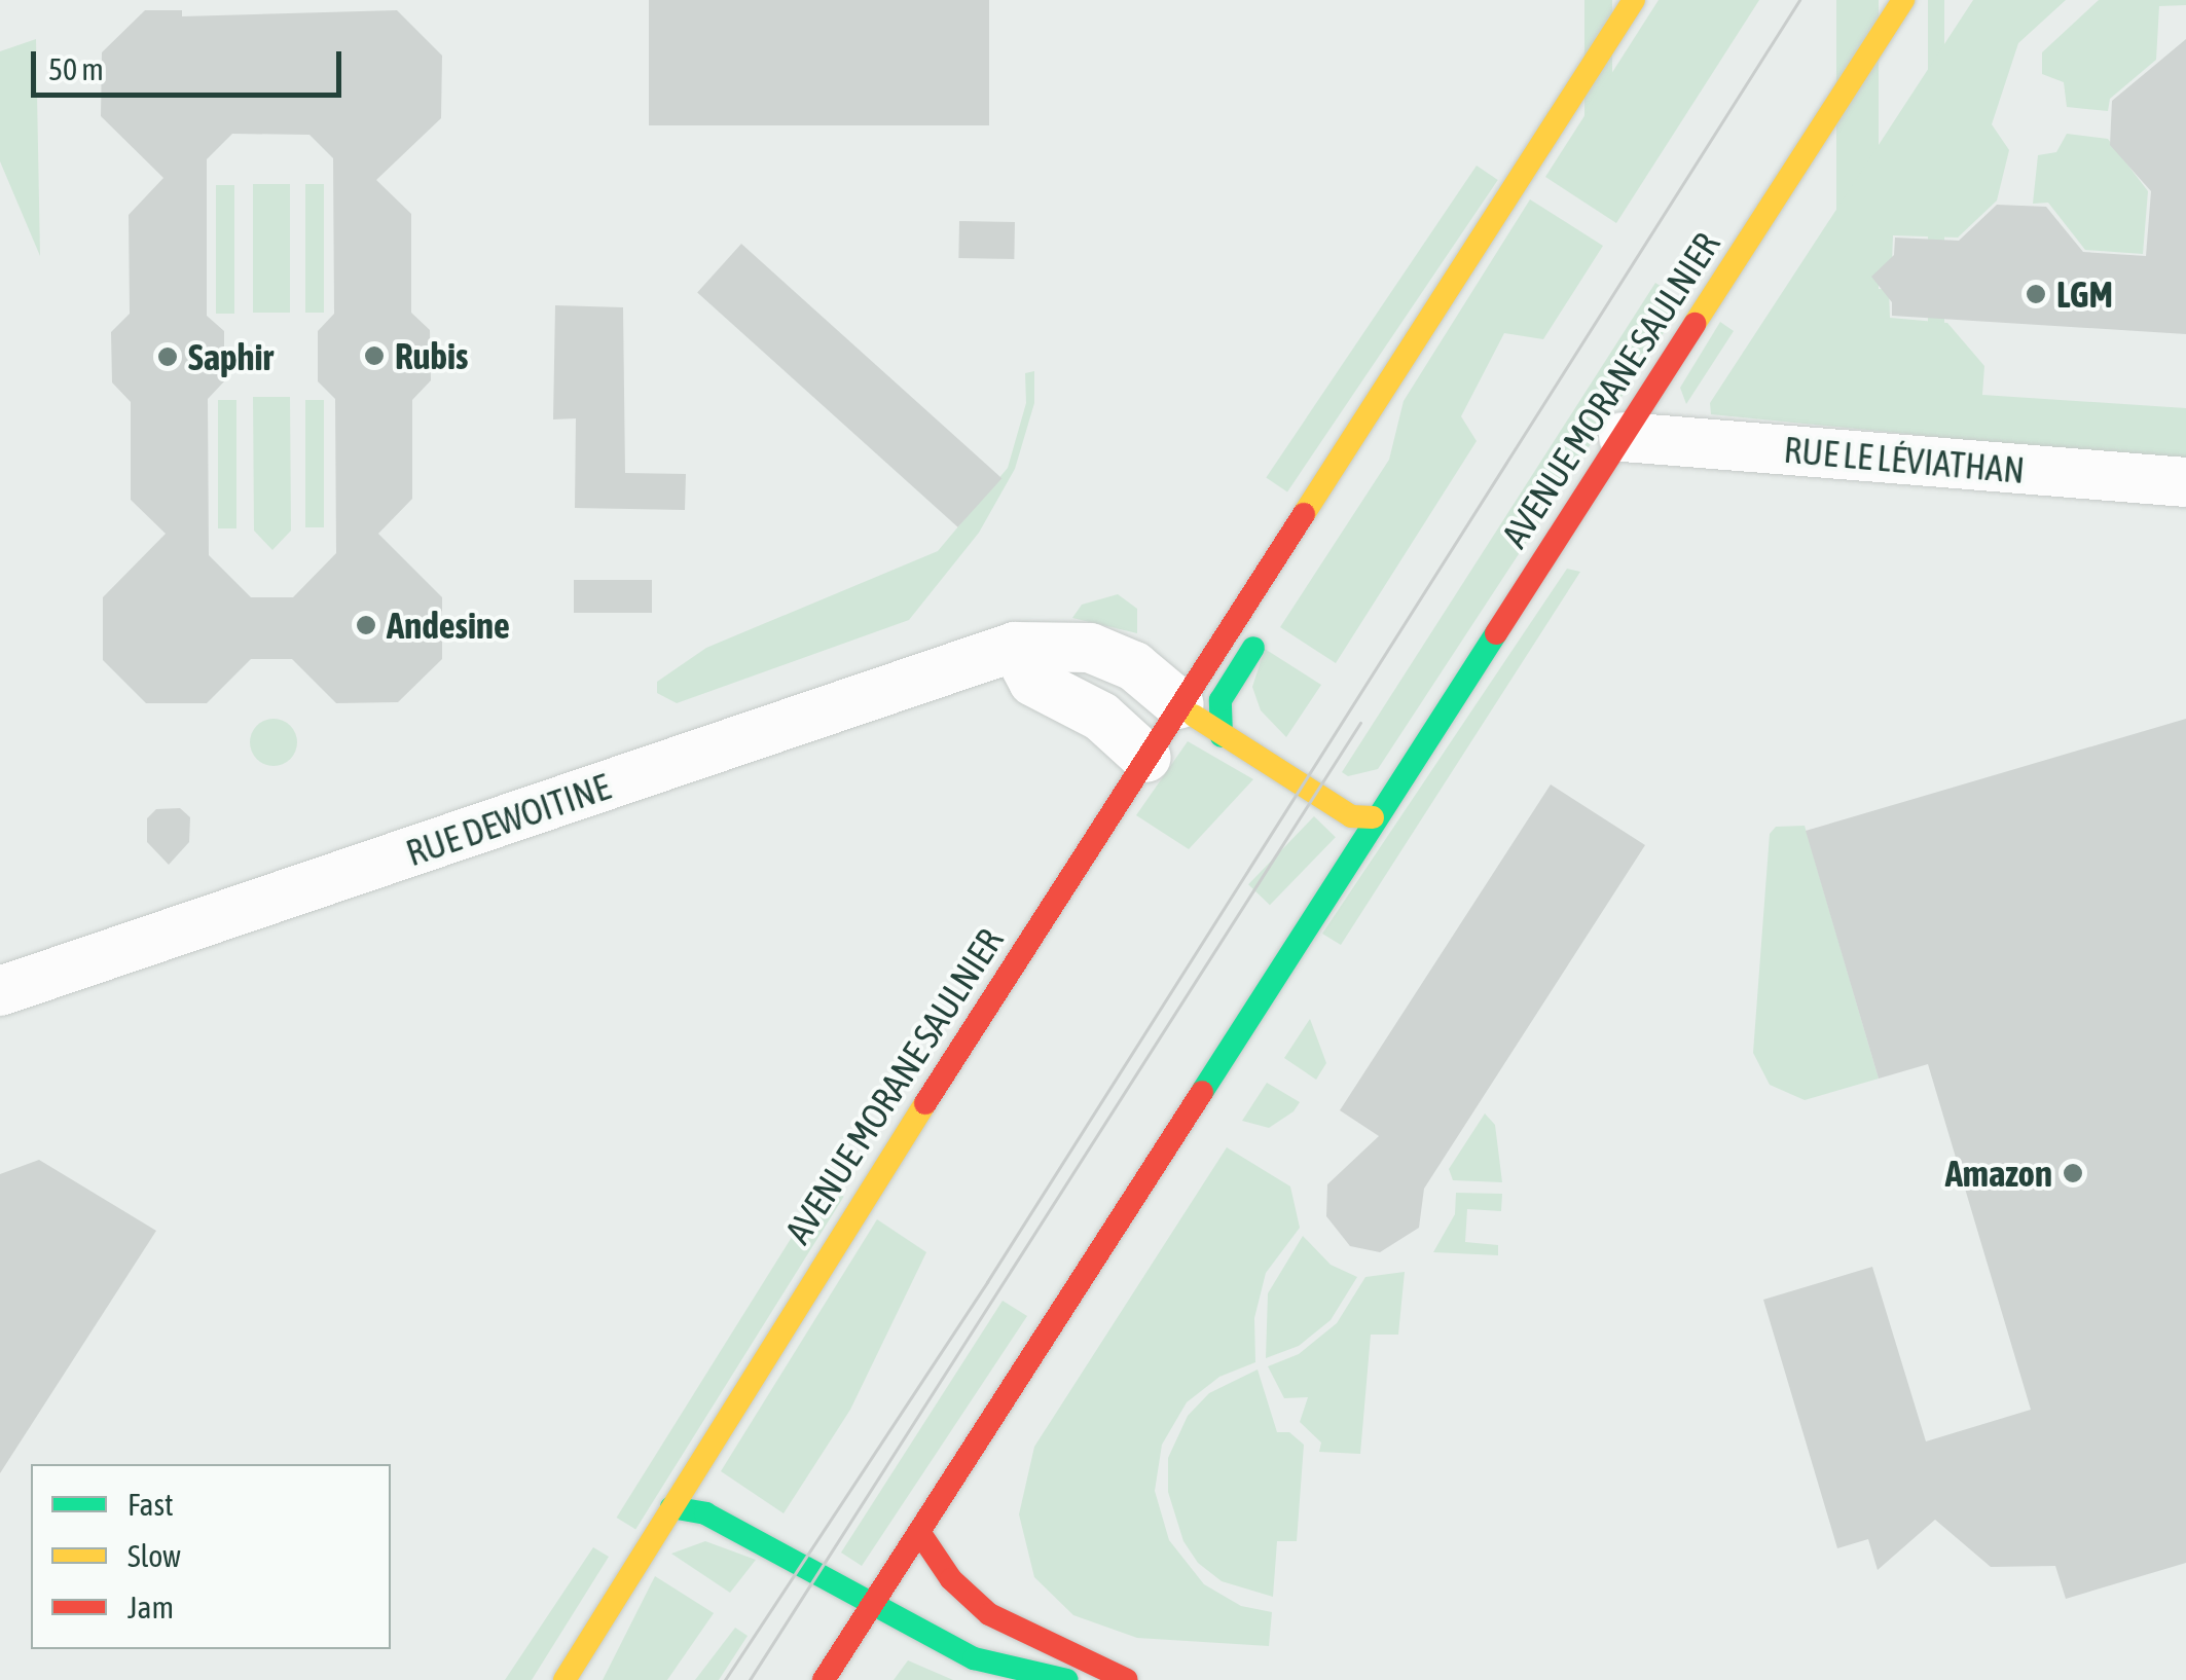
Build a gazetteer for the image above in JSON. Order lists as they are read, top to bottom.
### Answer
{
  "streets": {
    "main road": ["AVENUE MORANE SAULNIER"],
    "street": ["RUE LE LÉVIATHAN", "RUE DEWOITINE"]
  },
  "crossings": [
    ["AVENUE MORANE SAULNIER", "RUE LE LÉVIATHAN"],
    ["AVENUE MORANE SAULNIER", "RUE DEWOITINE"]
  ],
  "places": [
    "LGM",
    "Rubis",
    "Saphir",
    "Andesine",
    "Amazon"
  ],
  "legend": ["Fast", "Slow", "Jam"],
  "scale_bar": "50 m"
}
